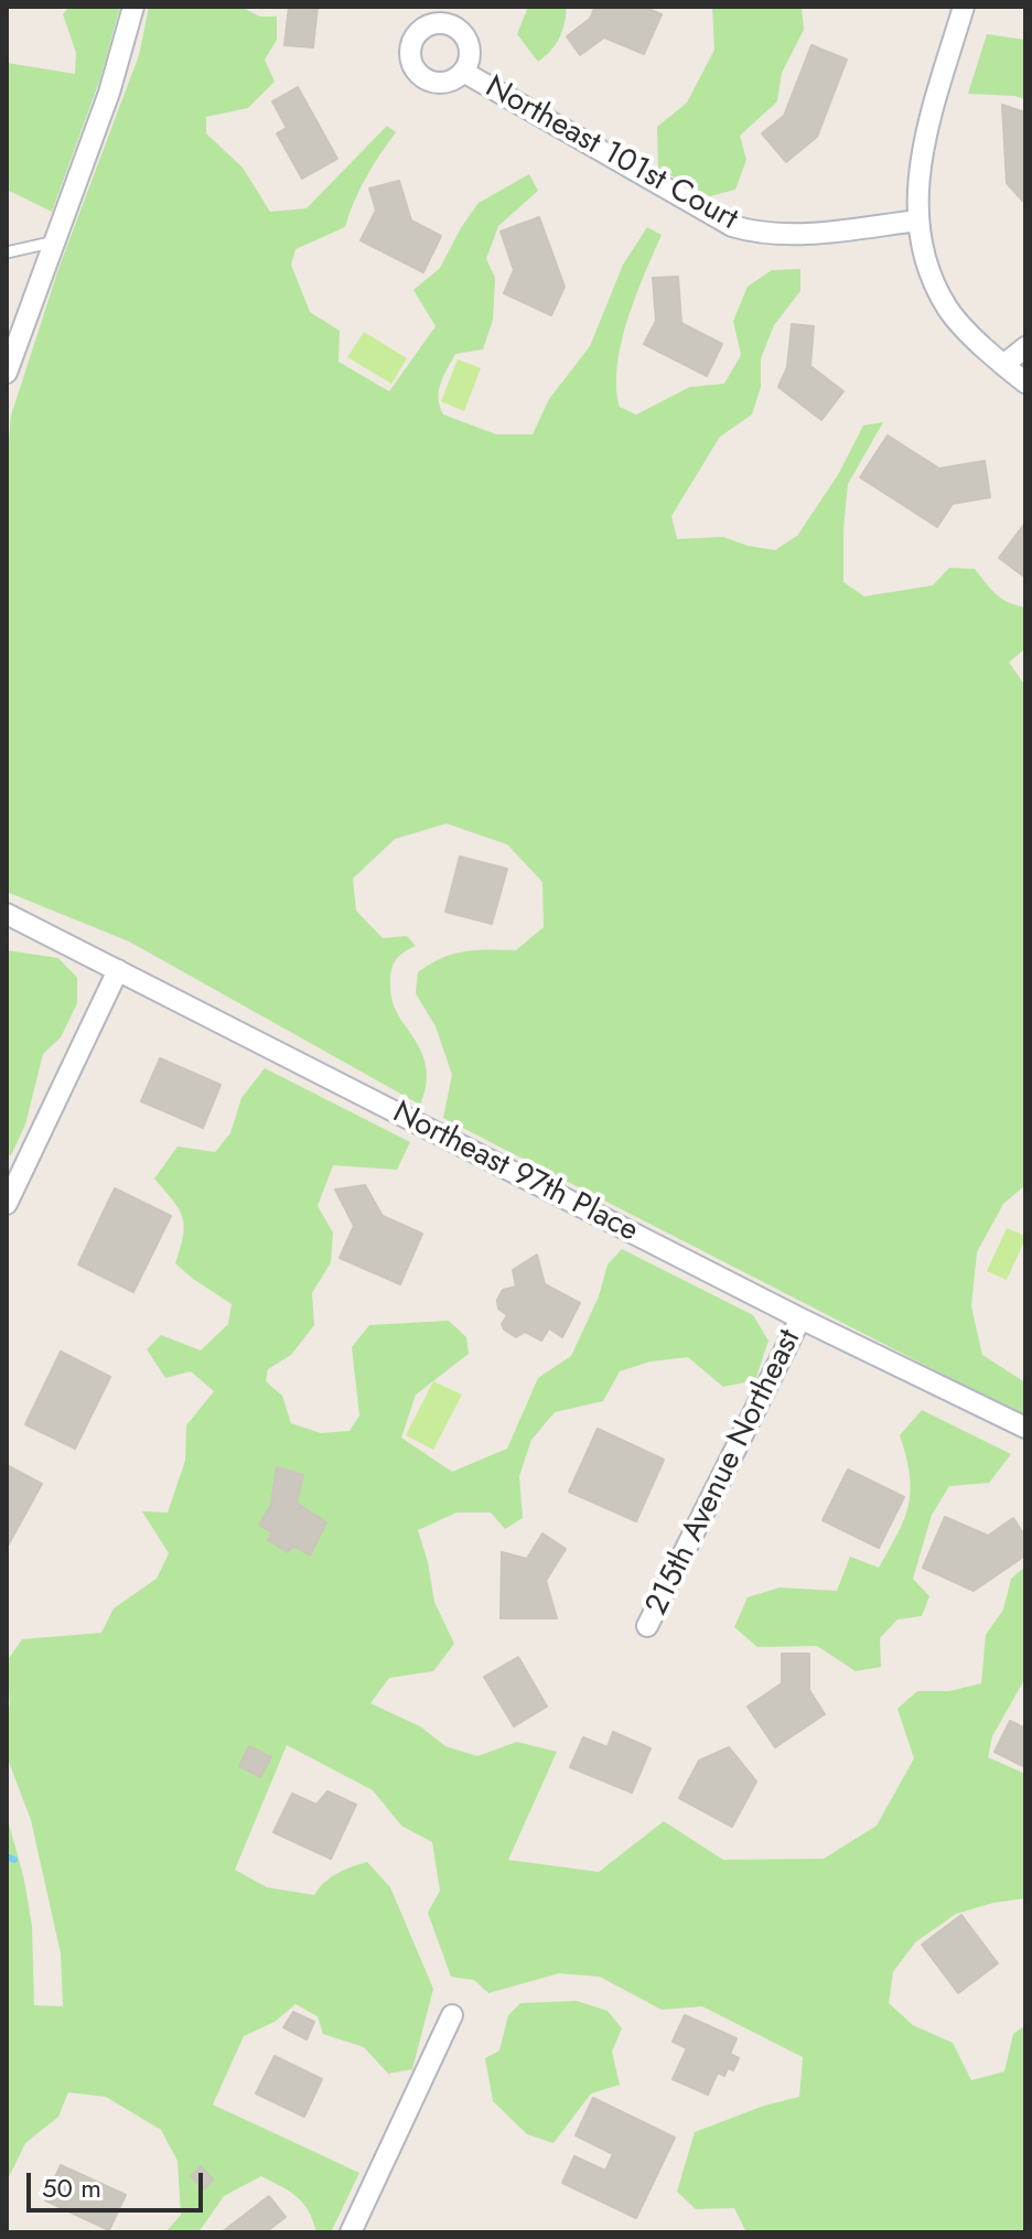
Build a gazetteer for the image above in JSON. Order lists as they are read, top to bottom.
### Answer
{
  "streets": {
    "street": ["Northeast 101st Court", "Northeast 97th Place", "215th Avenue Northeast"]
  },
  "crossings": [
    ["Northeast 97th Place", "215th Avenue Northeast"]
  ],
  "scale_bar": "50 m"
}
